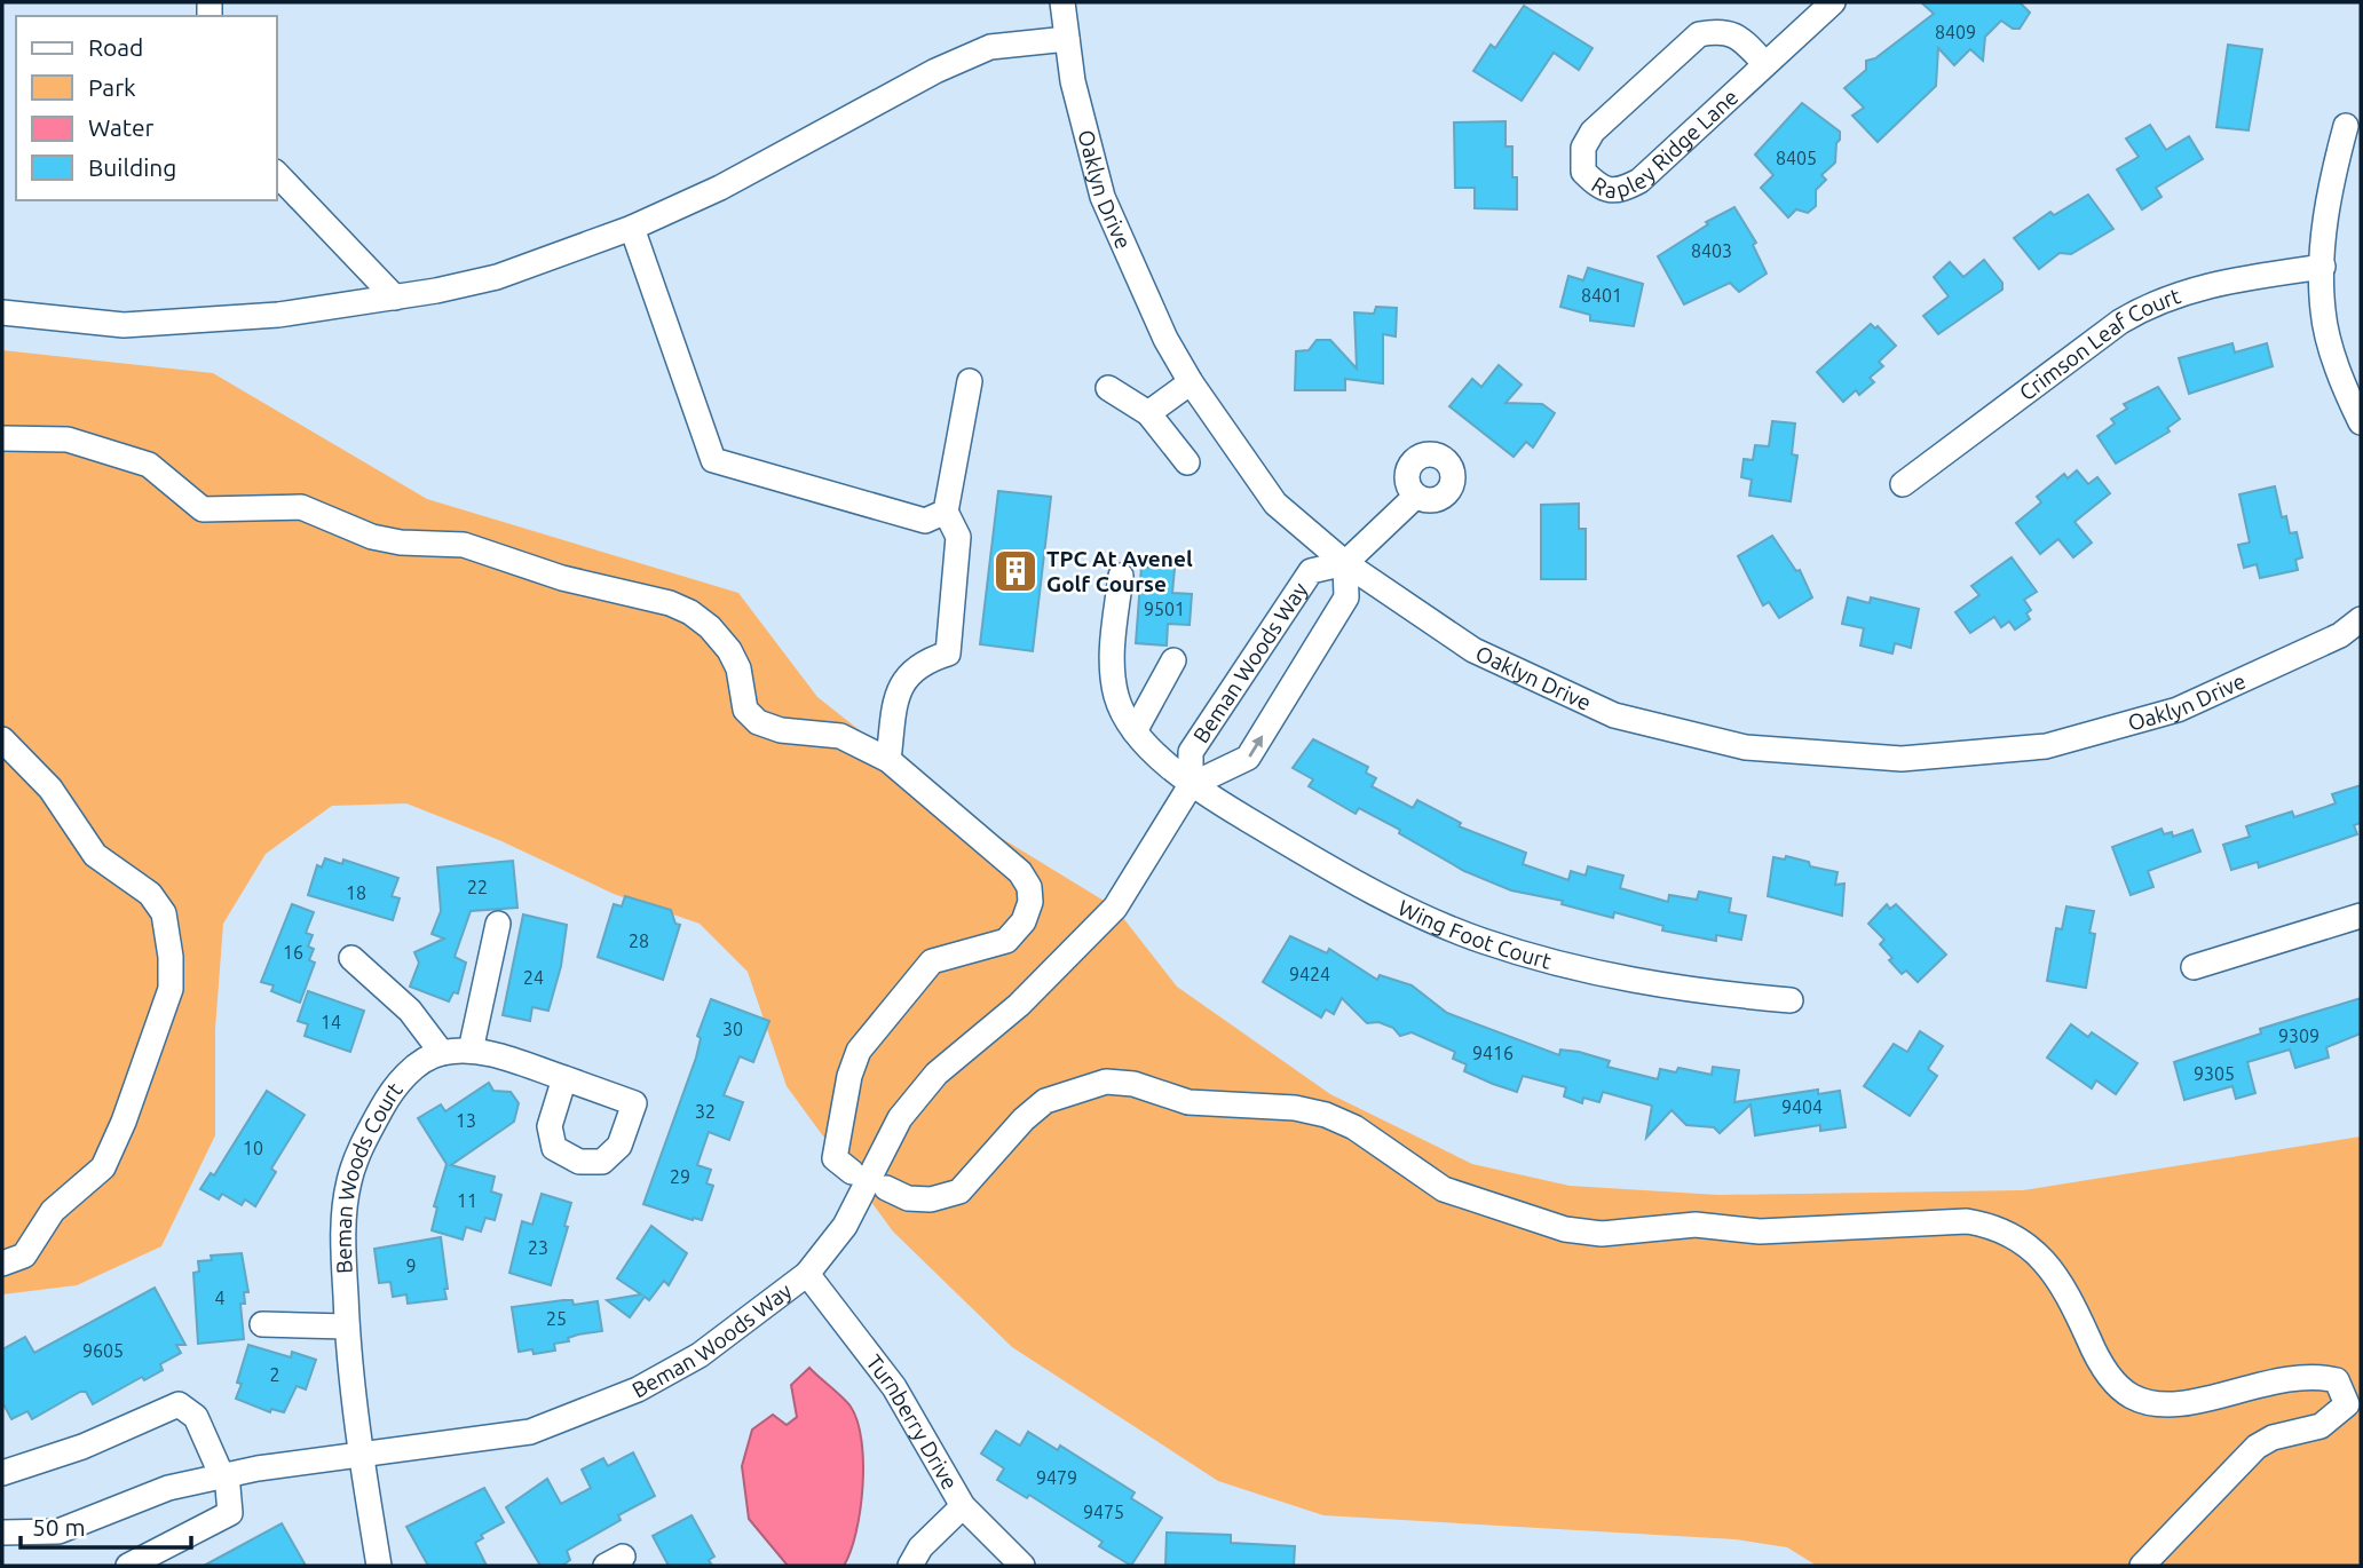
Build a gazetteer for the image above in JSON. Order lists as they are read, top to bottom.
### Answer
{
  "streets": {
    "street": [
      "Rapley Ridge Lane",
      "Oaklyn Drive",
      "Crimson Leaf Court",
      "Beman Woods Way",
      "Wing Foot Court",
      "Beman Woods Court",
      "Turnberry Drive"
    ]
  },
  "crossings": [
    ["Oaklyn Drive", "Beman Woods Way"],
    ["Beman Woods Way", "Wing Foot Court"],
    ["Beman Woods Way", "Beman Woods Court"],
    ["Beman Woods Way", "Turnberry Drive"]
  ],
  "places": {
    "building": ["TPC At Avenel Golf Course"]
  },
  "house_numbers": [
    "8409",
    "8405",
    "8403",
    "8401",
    "9501",
    "22",
    "18",
    "28",
    "16",
    "9424",
    "24",
    "14",
    "30",
    "9309",
    "9416",
    "9305",
    "9404",
    "32",
    "13",
    "10",
    "29",
    "11",
    "23",
    "9",
    "4",
    "25",
    "9605",
    "2",
    "9479",
    "9475"
  ],
  "legend": [
    "Road",
    "Park",
    "Water",
    "Building"
  ],
  "scale_bar": "50 m"
}
